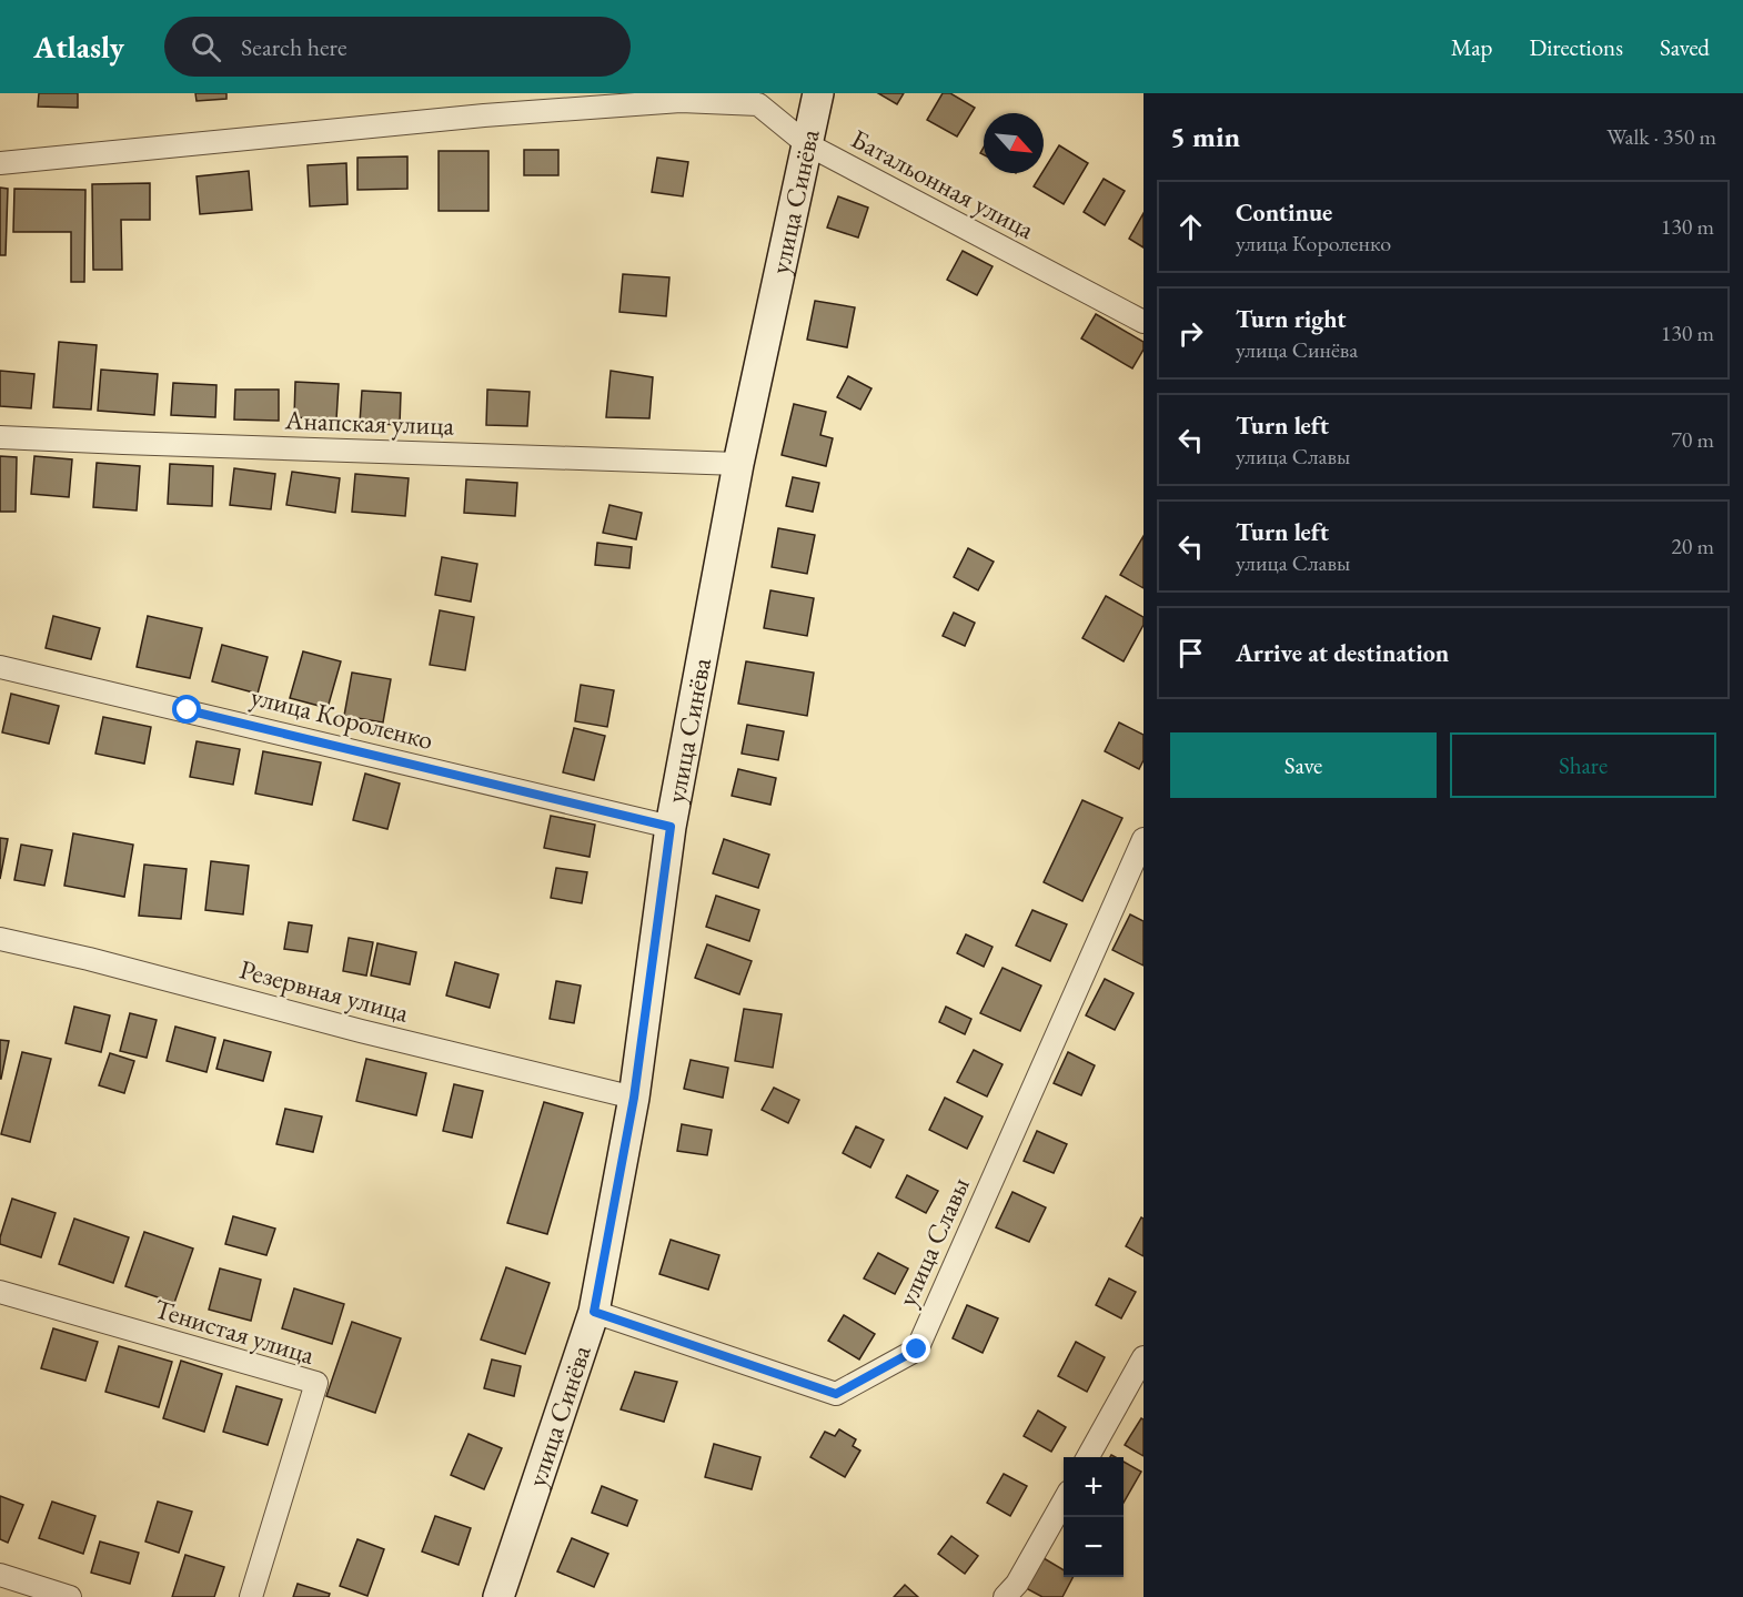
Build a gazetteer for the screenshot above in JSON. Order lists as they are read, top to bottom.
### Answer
{
  "streets": {
    "main road": ["улица Синёва"],
    "street": [
      "Батальонная улица",
      "Анапская улица",
      "улица Короленко",
      "Резервная улица",
      "улица Славы",
      "Тенистая улица"
    ]
  },
  "crossings": [
    ["Батальонная улица", "улица Синёва"],
    ["улица Синёва", "Анапская улица"],
    ["улица Синёва", "улица Короленко"],
    ["улица Синёва", "Резервная улица"],
    ["улица Синёва", "улица Славы"]
  ],
  "north": "bottom right",
  "page": {
    "header": "Atlasly",
    "search": "Search here",
    "nav": ["Map", "Directions", "Saved"],
    "heading": ["5 min", "Walk · 350 m"],
    "list": [
      ["Continue", "улица Короленко", "130 m"],
      ["Turn right", "улица Синёва", "130 m"],
      ["Turn left", "улица Славы", "70 m"],
      ["Turn left", "улица Славы", "20 m"],
      "Arrive at destination"
    ],
    "buttons": ["Save", "Share"],
    "map_buttons": ["+", "−"]
  }
}
